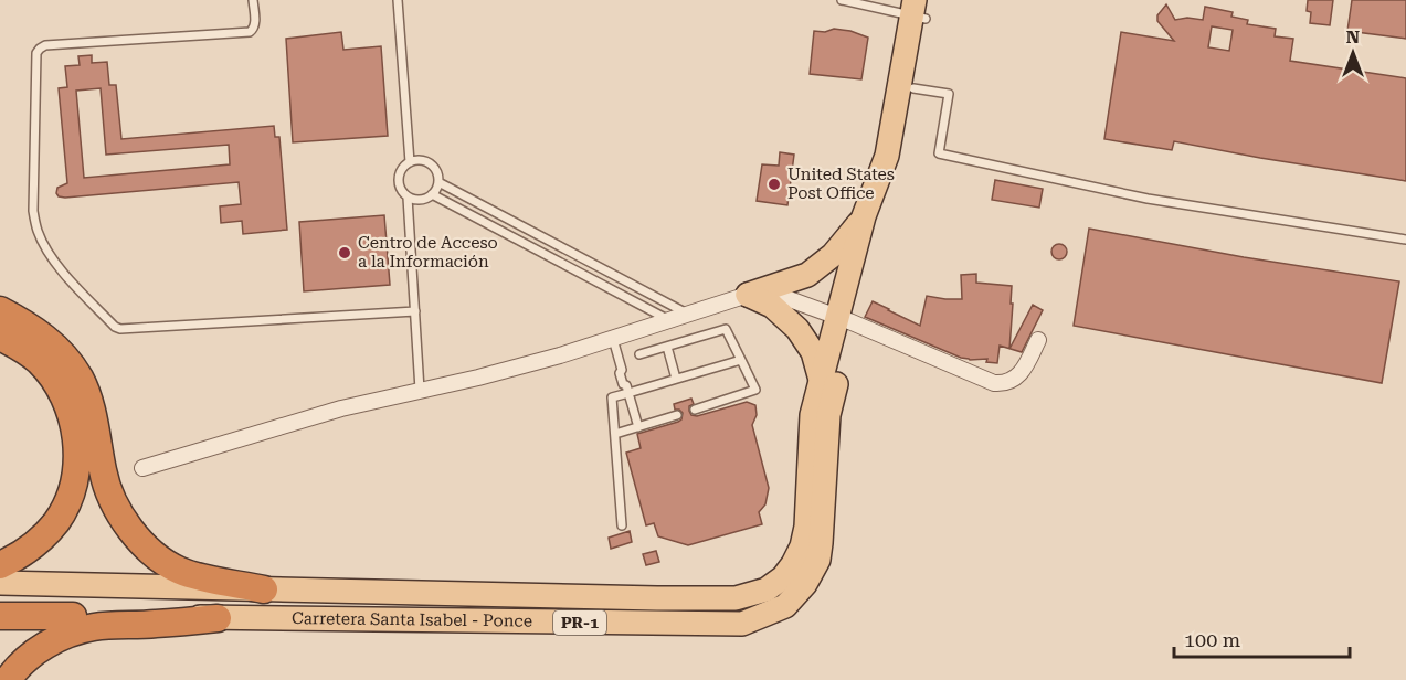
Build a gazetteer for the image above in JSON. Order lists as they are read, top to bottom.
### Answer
{
  "streets": {
    "highway": ["Carretera Santa Isabel - Ponce", "PR-1"]
  },
  "places": ["United States Post Office", "Centro de Acceso a la Información"],
  "scale_bar": "100 m",
  "north": "top"
}
